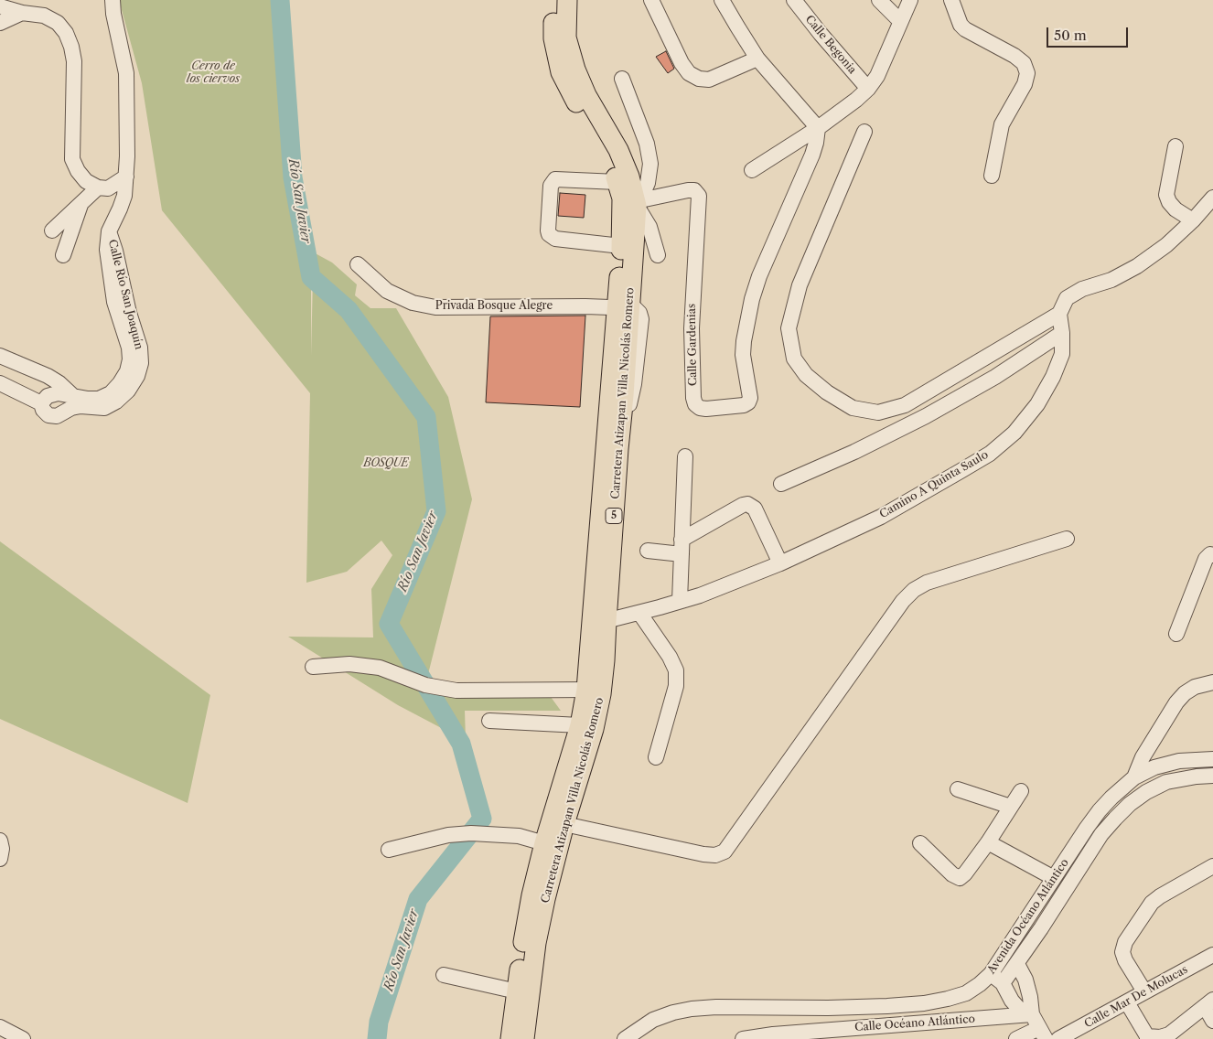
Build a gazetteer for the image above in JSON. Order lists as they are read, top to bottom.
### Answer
{
  "streets": {
    "main road": ["Carretera Atizapan Villa Nicolás Romero", "5"],
    "street": [
      "Calle Begonia",
      "Calle Río San Joaquín",
      "Privada Bosque Alegre",
      "Calle Gardenias",
      "Camino A Quinta Saulo",
      "Avenida Océano Atlántico",
      "Calle Mar De Molucas",
      "Calle Océano Atlántico"
    ]
  },
  "crossings": [
    ["Privada Bosque Alegre", "Carretera Atizapan Villa Nicolás Romero"],
    ["Calle Gardenias", "Carretera Atizapan Villa Nicolás Romero"],
    ["Carretera Atizapan Villa Nicolás Romero", "Camino A Quinta Saulo"]
  ],
  "water": ["Río San Javier"],
  "parks": ["Cerro de los ciervos", "BOSQUE"],
  "scale_bar": "50 m"
}
